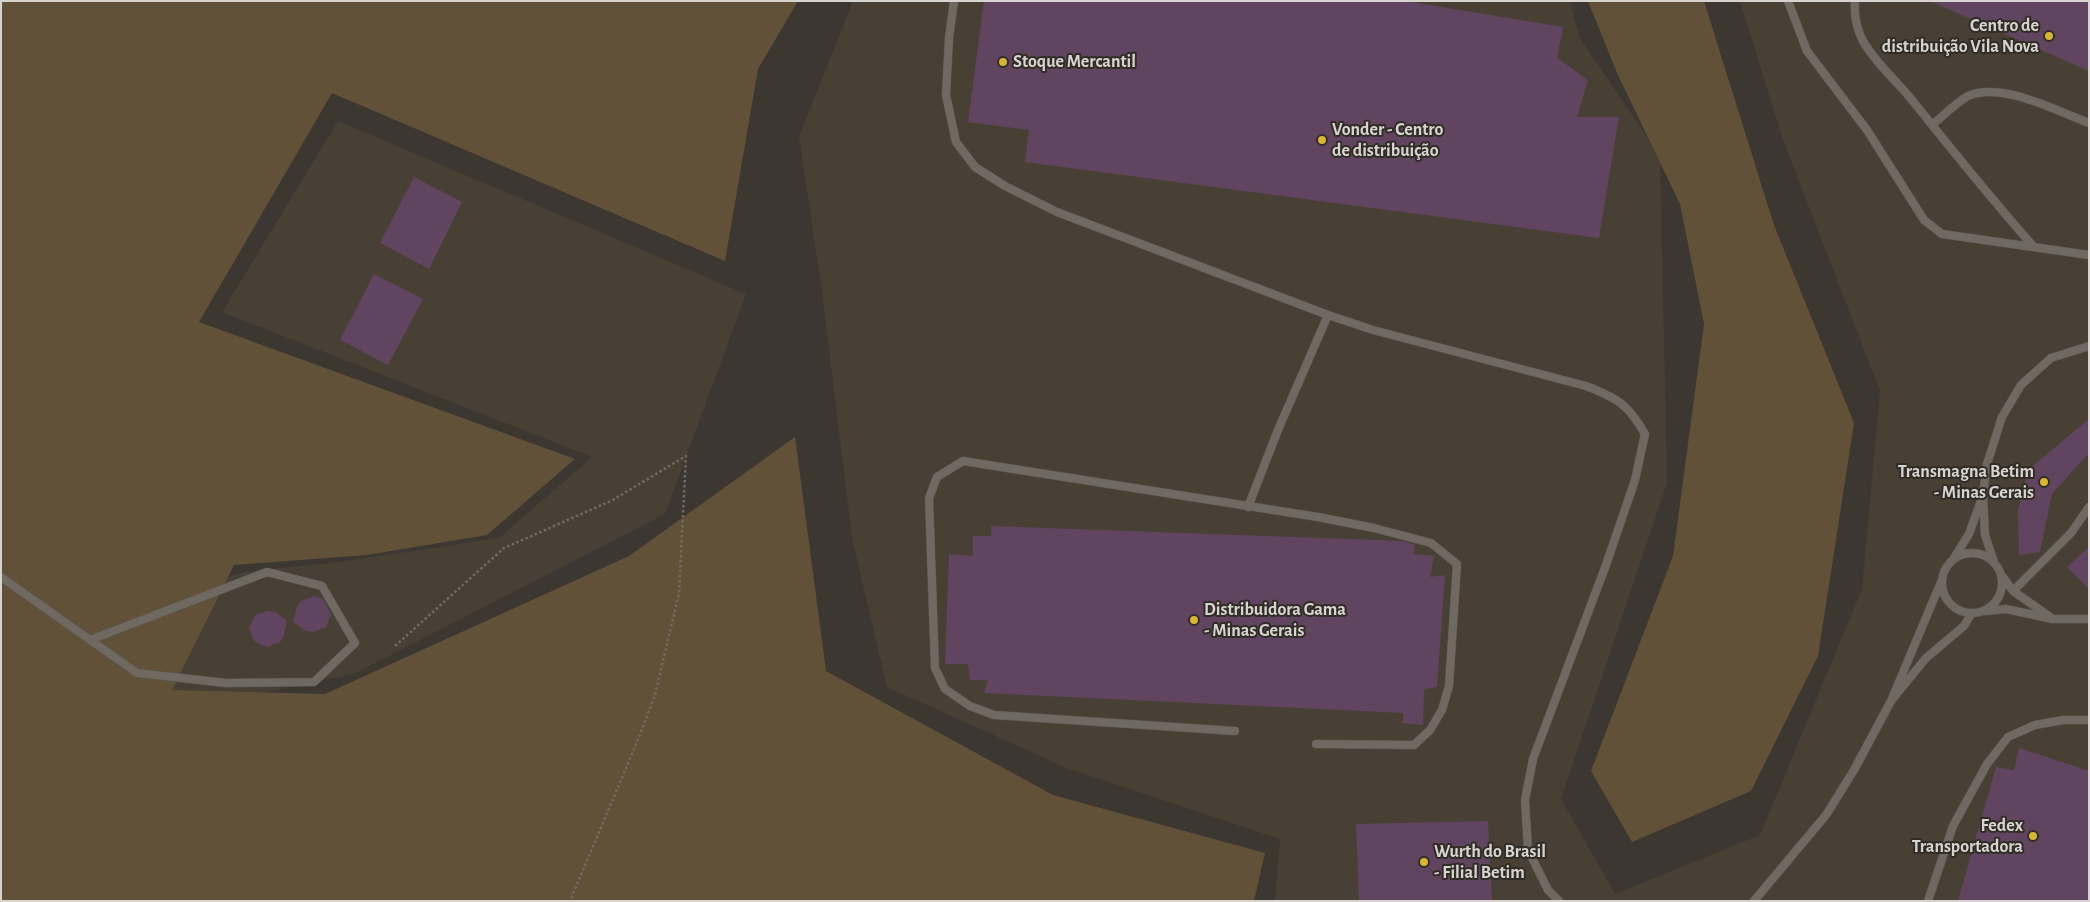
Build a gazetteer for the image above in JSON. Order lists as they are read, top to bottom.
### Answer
{
  "places": [
    "Centro de distribuição Vila Nova",
    "Stoque Mercantil",
    "Vonder - Centro de distribuição",
    "Transmagna Betim - Minas Gerais",
    "Distribuidora Gama - Minas Gerais",
    "Fedex Transportadora",
    "Wurth do Brasil - Filial Betim"
  ]
}
